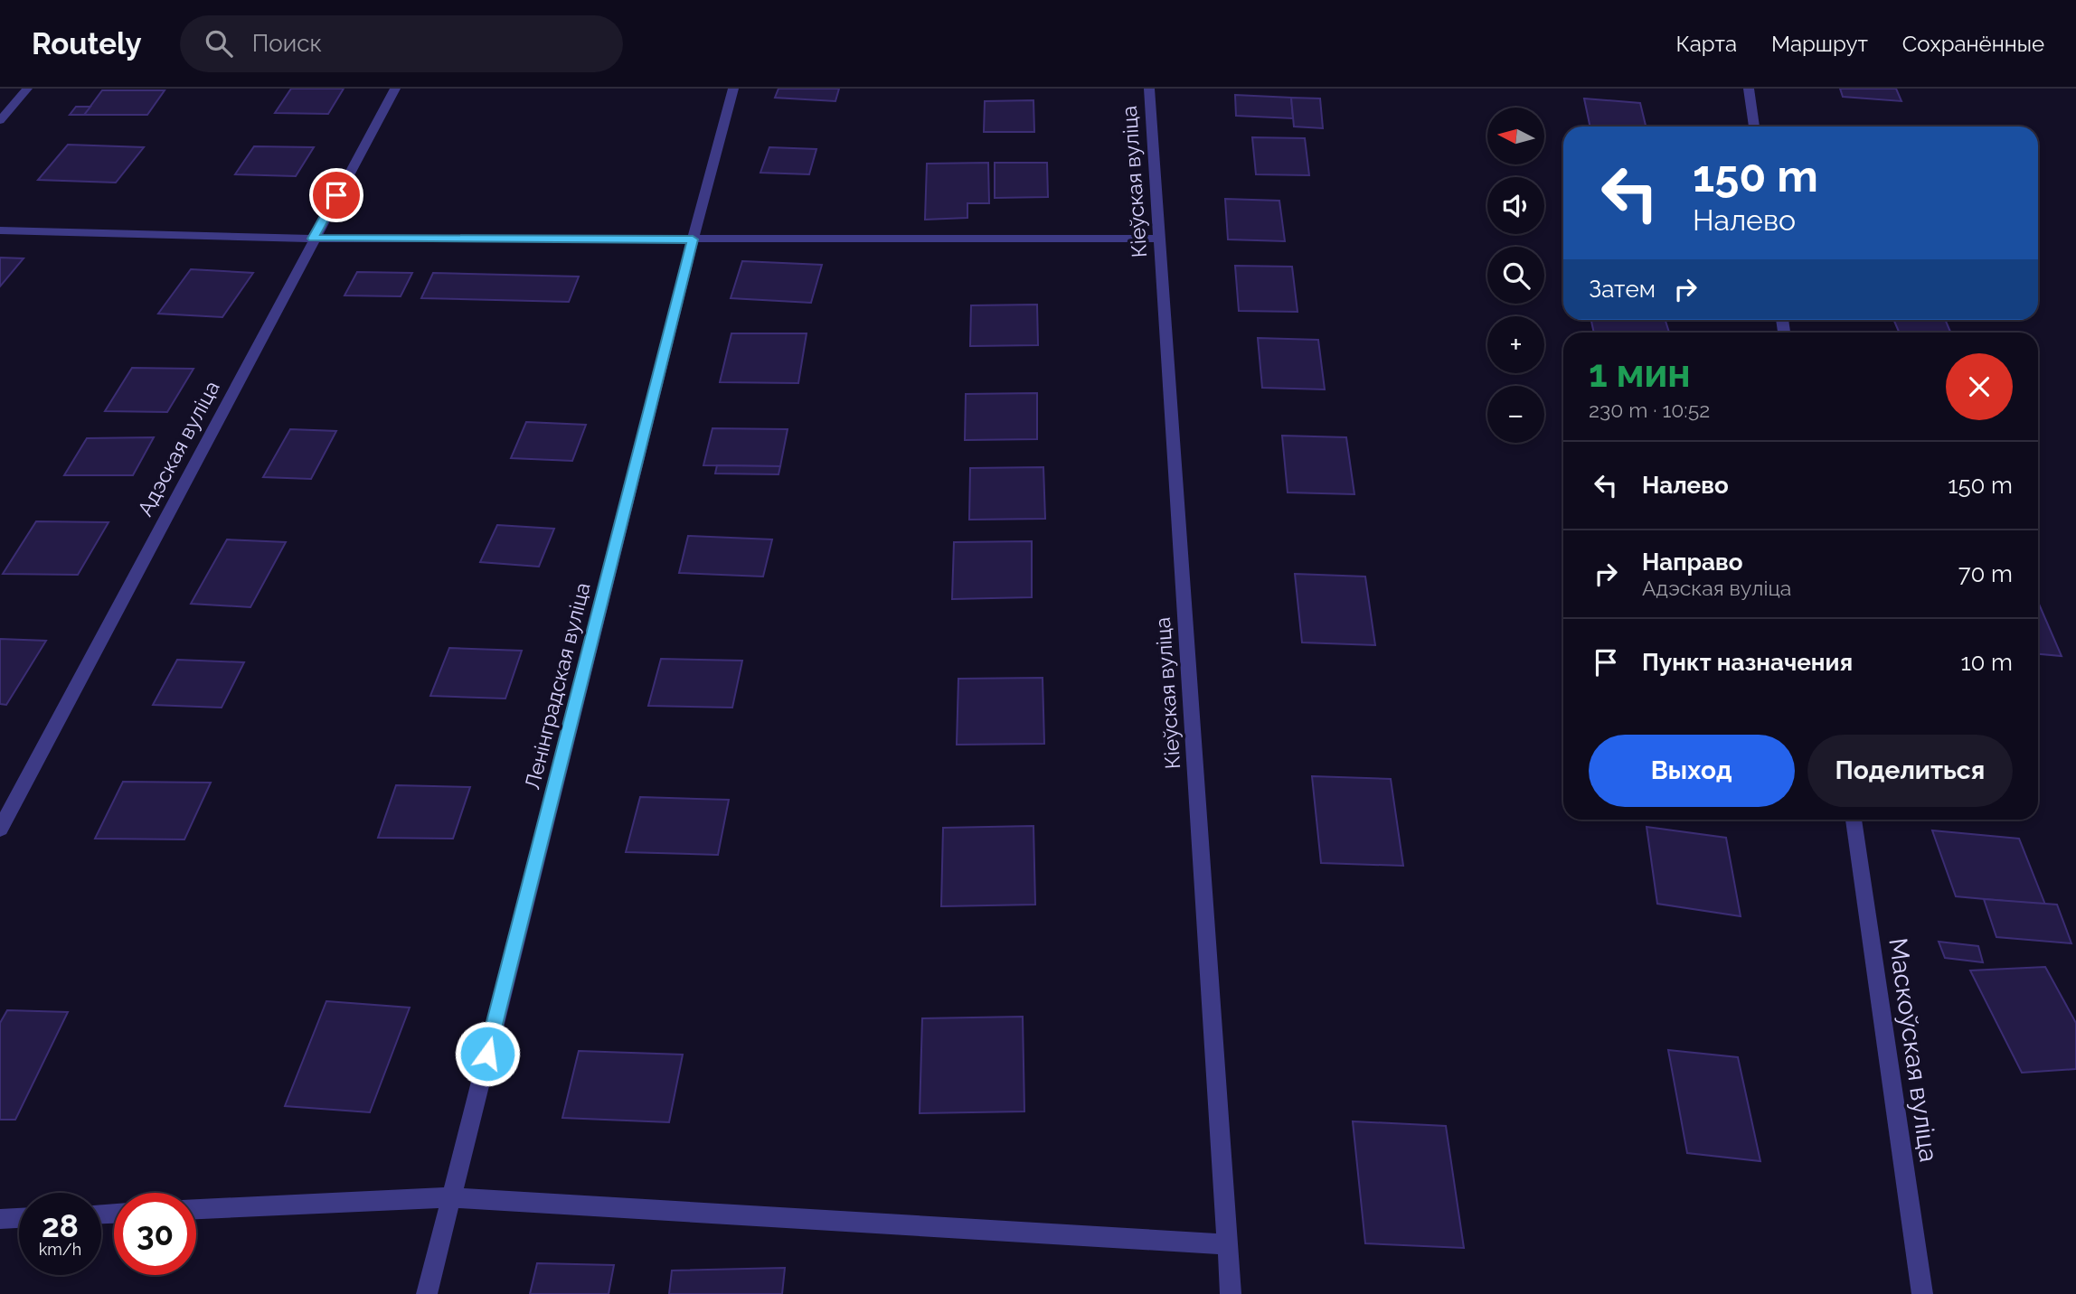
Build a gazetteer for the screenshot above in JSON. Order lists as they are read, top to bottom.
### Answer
{
  "streets": {
    "street": [
      "Кіеўская вуліца",
      "Адэская вуліца",
      "Ленінградская вуліца",
      "Маскоўская вуліца"
    ]
  },
  "north": "left",
  "page": {
    "header": "Routely",
    "search": "Поиск",
    "nav": ["Карта", "Маршрут", "Сохранённые"],
    "map_buttons": ["+", "−"],
    "turn": ["150 m", "Налево"],
    "then": "Затем",
    "heading": ["1 мин", "230 m · 10:52"],
    "list": [
      {
        "name": "Налево",
        "value": "150 m"
      },
      {
        "name": "Направо",
        "note": "Адэская вуліца",
        "value": "70 m"
      },
      {
        "name": "Пункт назначения",
        "value": "10 m"
      }
    ],
    "buttons": ["Выход", "Поделиться"],
    "speed": "28 km/h",
    "limit": "30"
  }
}
